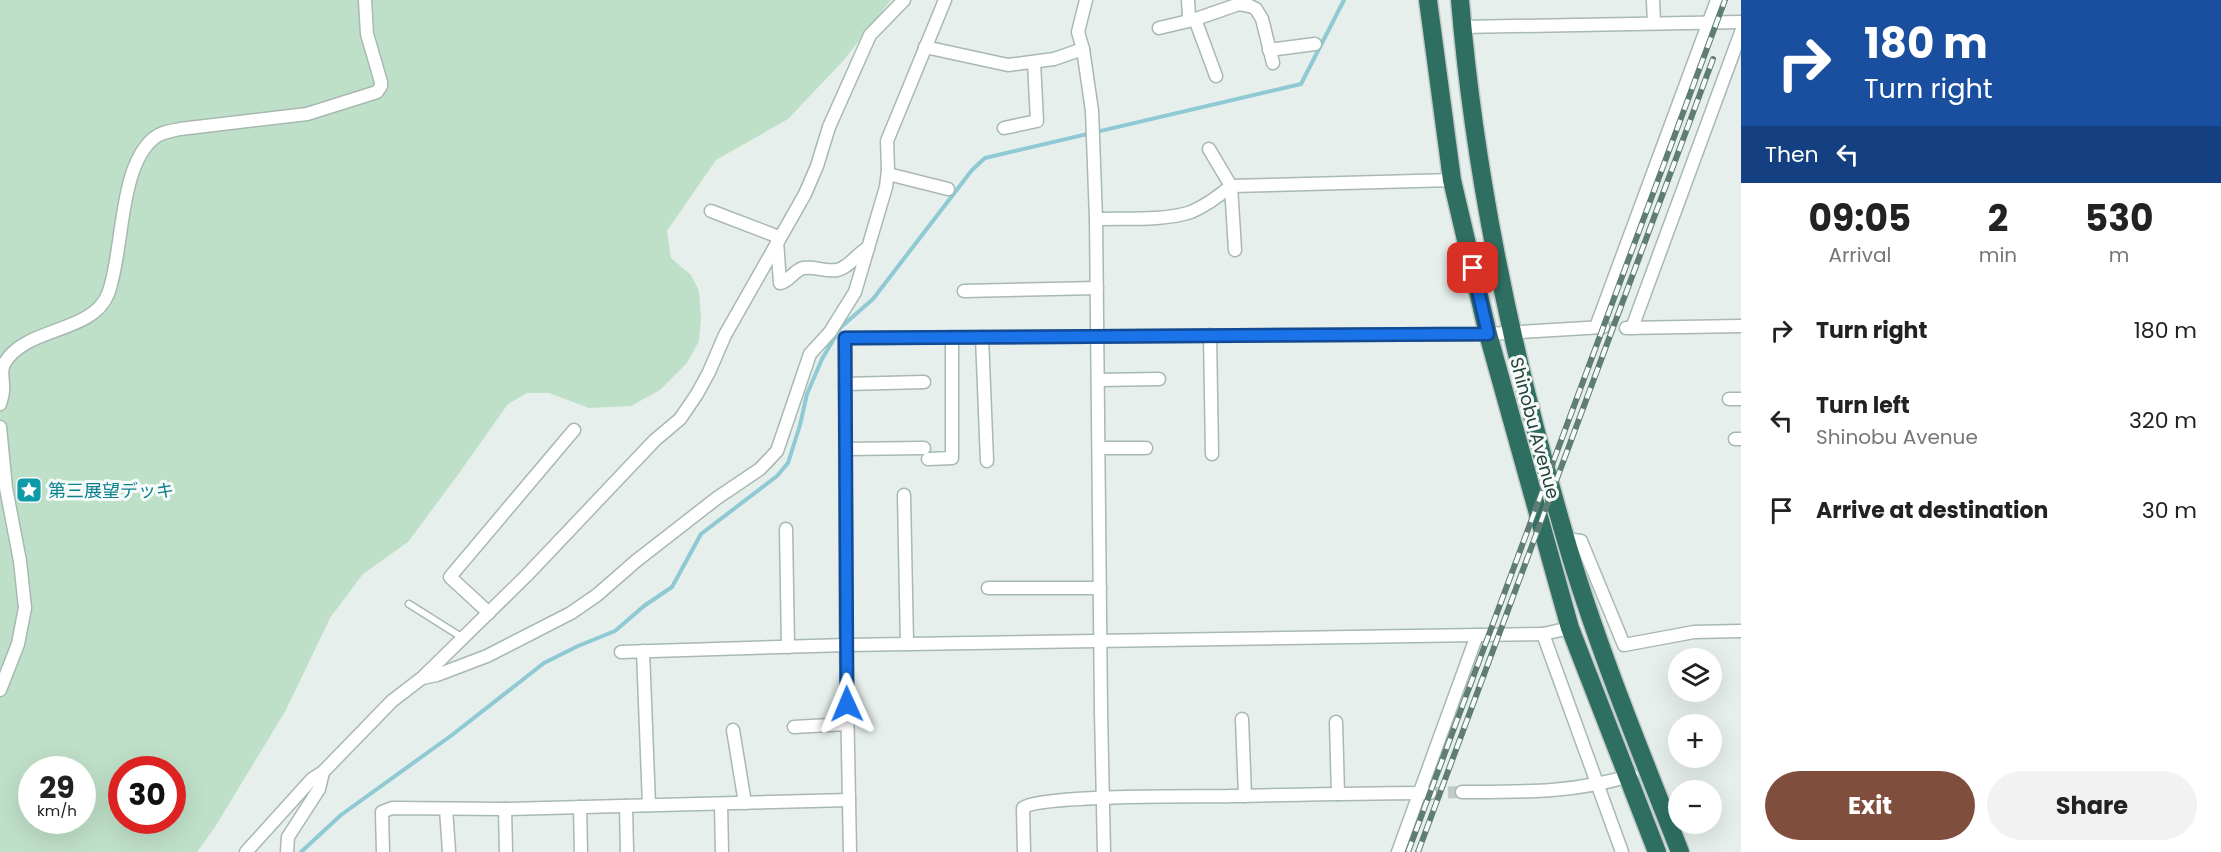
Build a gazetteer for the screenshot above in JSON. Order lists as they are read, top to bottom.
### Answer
{
  "streets": {
    "highway": ["Shinobu Avenue"]
  },
  "places": {
    "place": ["第三展望デッキ"]
  },
  "page": {
    "turn": ["180 m", "Turn right"],
    "then": "Then",
    "eta": [
      "09:05",
      "Arrival",
      "2",
      "min",
      "530",
      "m"
    ],
    "list": [
      {
        "name": "Turn right",
        "value": "180 m"
      },
      {
        "name": "Turn left",
        "note": "Shinobu Avenue",
        "value": "320 m"
      },
      {
        "name": "Arrive at destination",
        "value": "30 m"
      }
    ],
    "map_buttons": ["+", "−"],
    "speed": "29 km/h",
    "limit": "30",
    "buttons": ["Exit", "Share"]
  }
}
